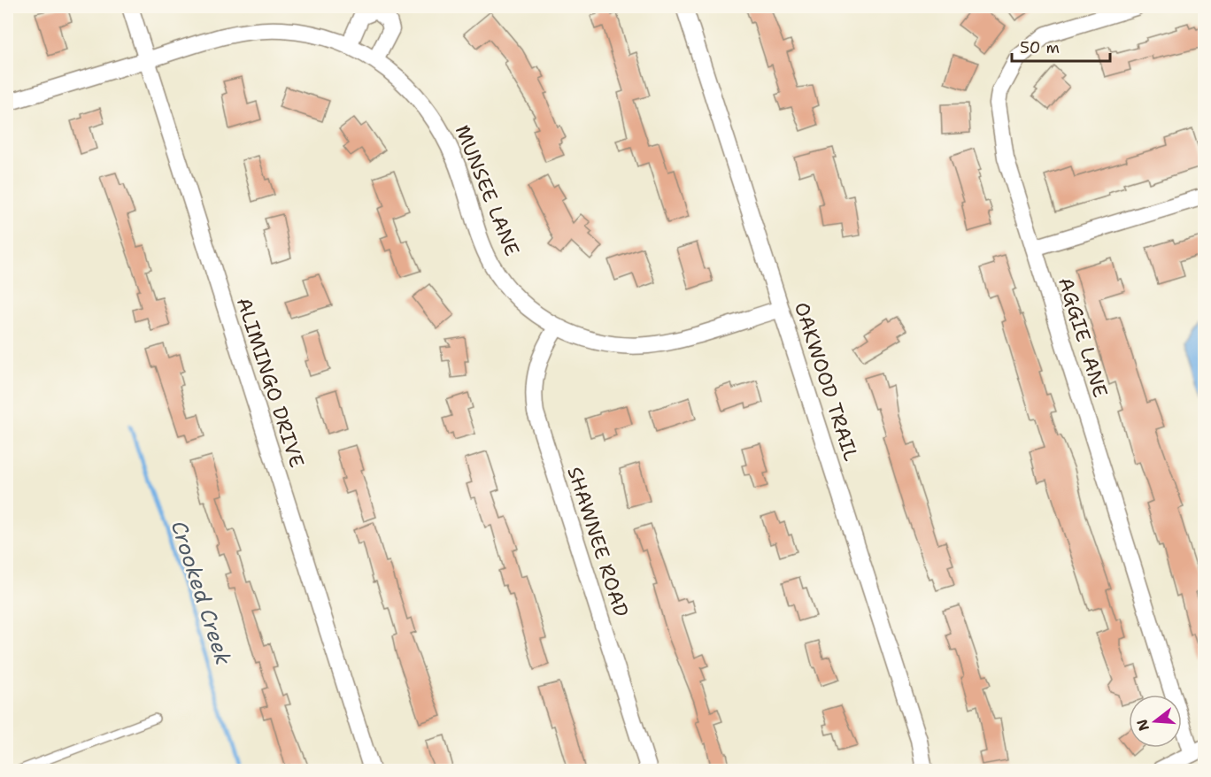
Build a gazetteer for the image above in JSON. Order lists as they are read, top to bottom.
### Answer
{
  "streets": {
    "street": [
      "MUNSEE LANE",
      "AGGIE LANE",
      "OAKWOOD TRAIL",
      "ALIMINGO DRIVE",
      "SHAWNEE ROAD"
    ]
  },
  "crossings": [
    ["MUNSEE LANE", "OAKWOOD TRAIL"],
    ["MUNSEE LANE", "ALIMINGO DRIVE"],
    ["MUNSEE LANE", "SHAWNEE ROAD"]
  ],
  "water": ["Crooked Creek"],
  "scale_bar": "50 m",
  "north": "left"
}
